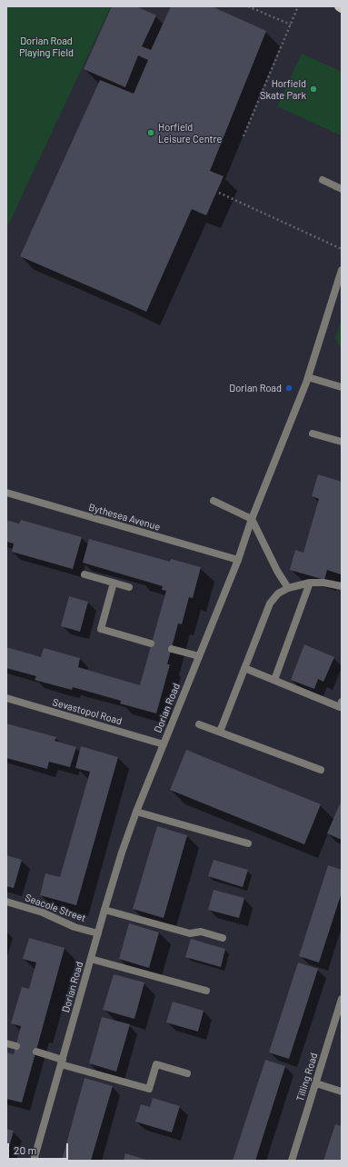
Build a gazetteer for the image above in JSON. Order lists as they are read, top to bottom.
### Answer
{
  "streets": {
    "street": [
      "Bythesea Avenue",
      "Dorian Road",
      "Sevastopol Road",
      "Seacole Street",
      "Tilling Road"
    ]
  },
  "crossings": [
    ["Bythesea Avenue", "Dorian Road"],
    ["Dorian Road", "Sevastopol Road"],
    ["Dorian Road", "Seacole Street"]
  ],
  "parks": ["Dorian Road Playing Field"],
  "places": ["Horfield Skate Park", "Horfield Leisure Centre", "Dorian Road"],
  "scale_bar": "20 m"
}
